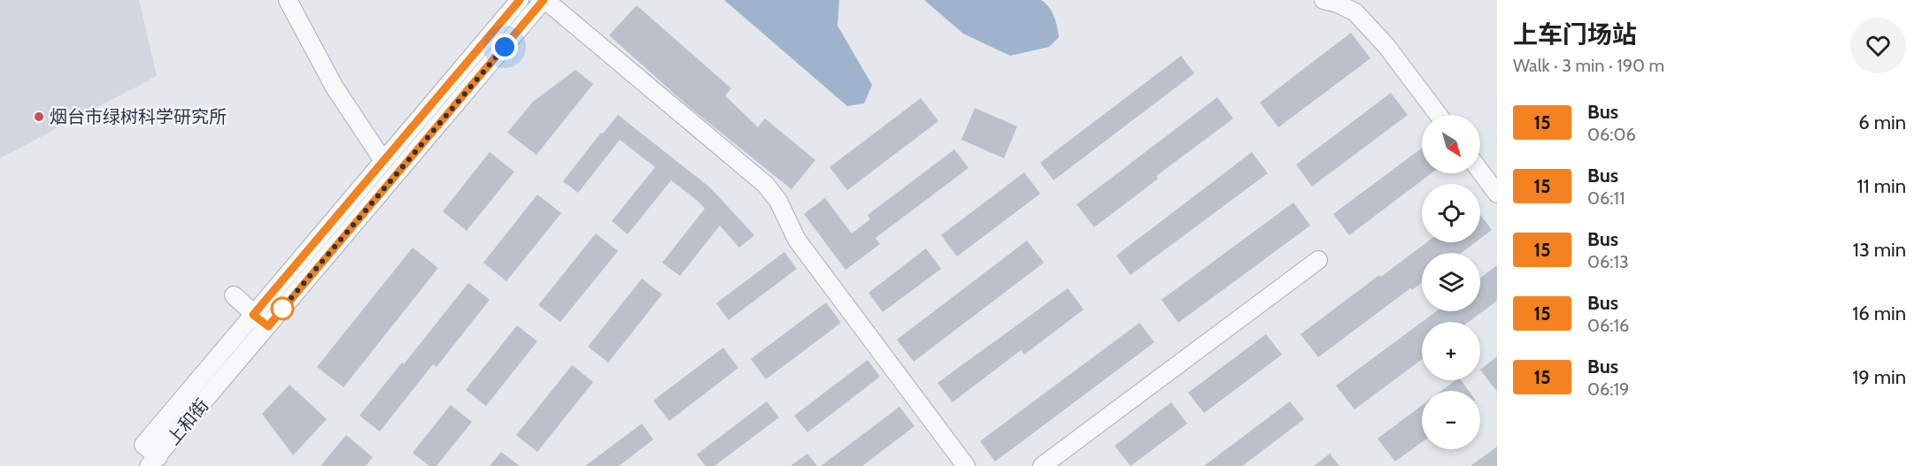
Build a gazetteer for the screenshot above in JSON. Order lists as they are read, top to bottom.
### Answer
{
  "streets": {
    "street": ["上和街"]
  },
  "places": ["烟台市绿树科学研究所"],
  "lines": ["bus line 15"],
  "north": "bottom right",
  "page": {
    "heading": ["上车门场站", "Walk · 3 min · 190 m"],
    "list": [
      {
        "mark": "15",
        "name": "Bus",
        "note": "06:06",
        "value": "6 min"
      },
      {
        "mark": "15",
        "name": "Bus",
        "note": "06:11",
        "value": "11 min"
      },
      {
        "mark": "15",
        "name": "Bus",
        "note": "06:13",
        "value": "13 min"
      },
      {
        "mark": "15",
        "name": "Bus",
        "note": "06:16",
        "value": "16 min"
      },
      {
        "mark": "15",
        "name": "Bus",
        "note": "06:19",
        "value": "19 min"
      }
    ],
    "map_buttons": ["+", "−"]
  }
}
